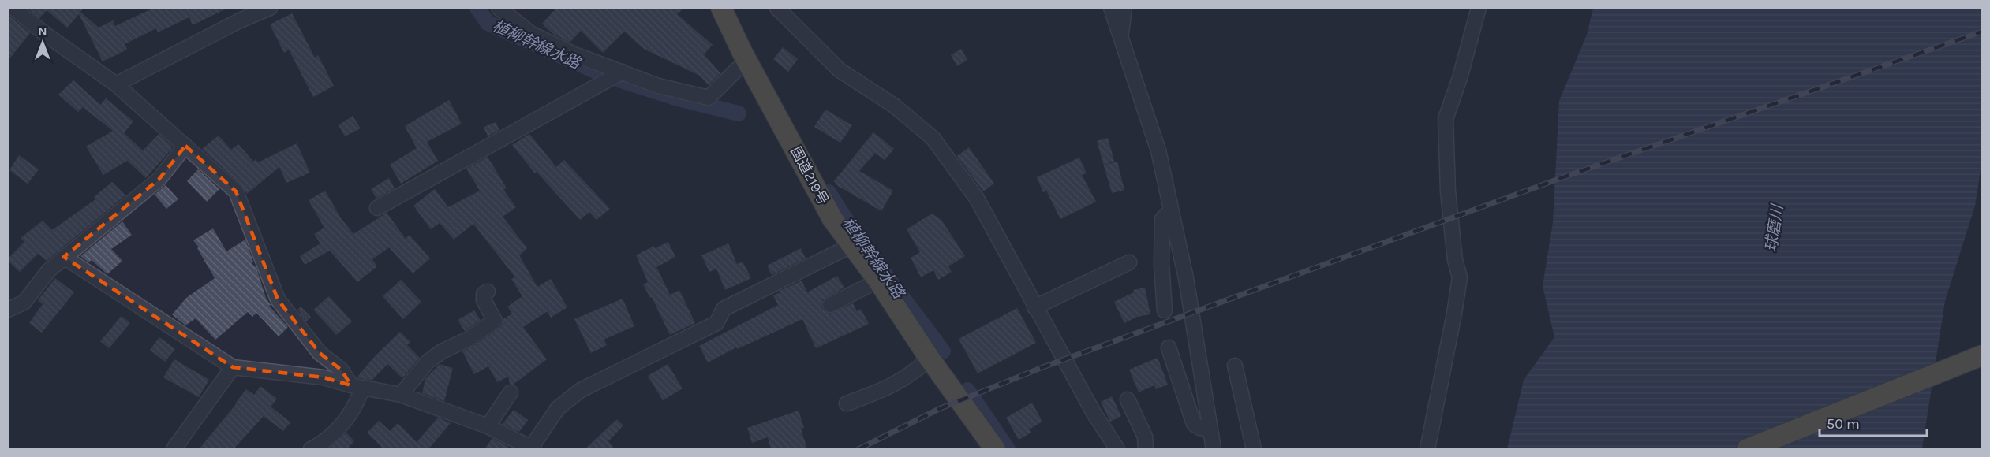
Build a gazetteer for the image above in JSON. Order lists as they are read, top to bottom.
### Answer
{
  "streets": {
    "highway": ["国道219号"]
  },
  "water": ["植柳幹線水路", "球磨川"],
  "scale_bar": "50 m",
  "north": "top"
}
